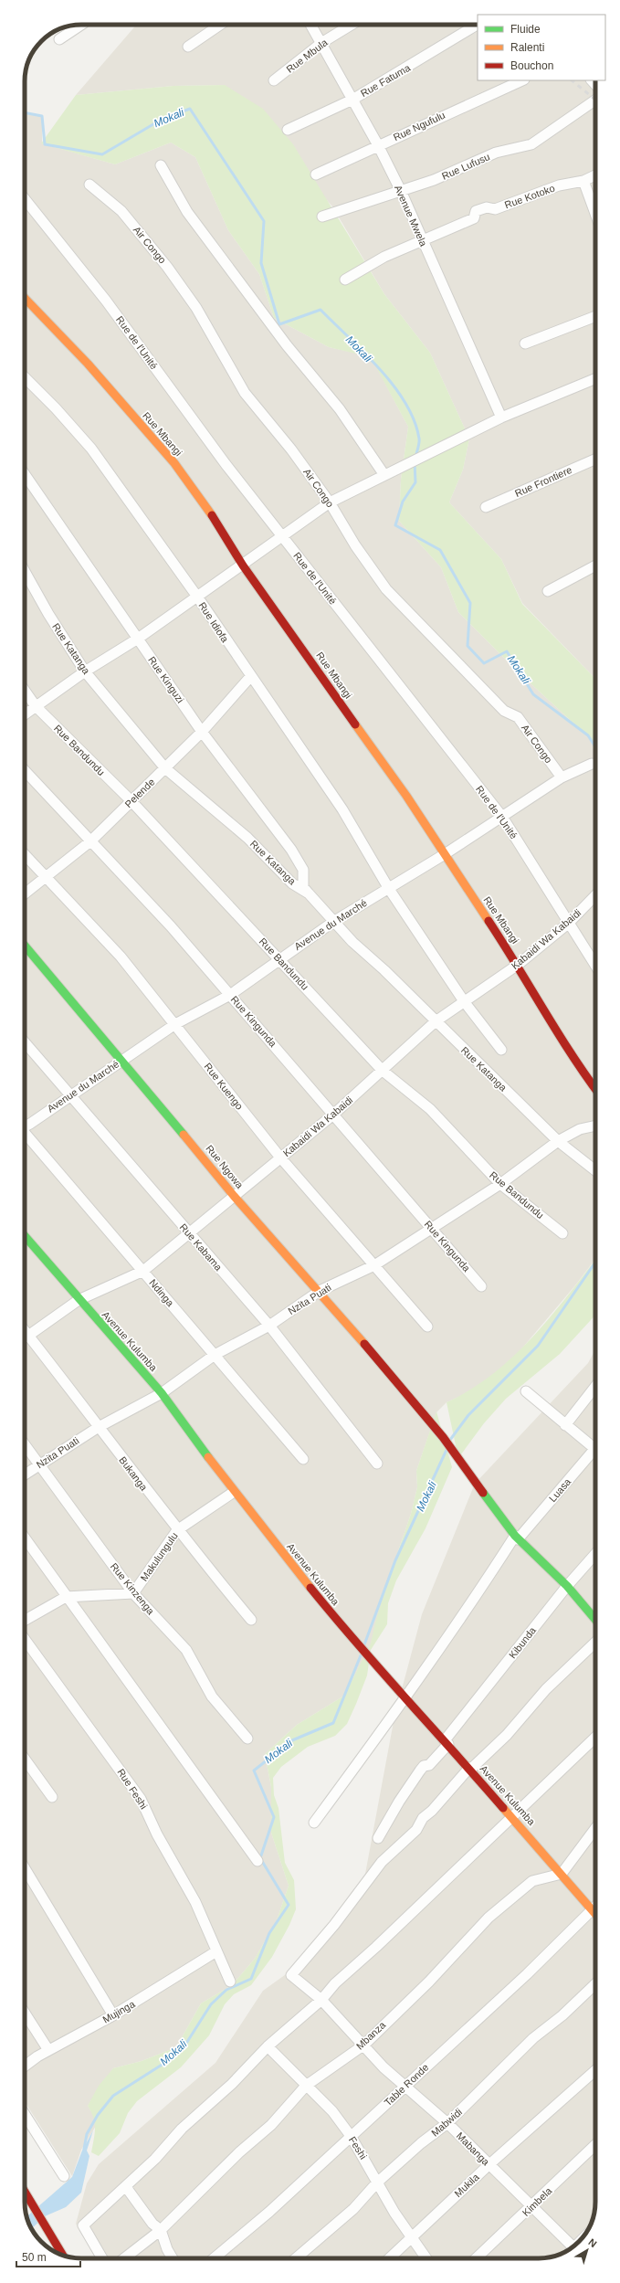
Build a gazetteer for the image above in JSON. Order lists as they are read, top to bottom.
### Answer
{
  "streets": {
    "main road": ["Rue Mbangi", "Rue Ngowa", "Avenue Kulumba"],
    "street": [
      "Rue Mbula",
      "Rue Fatuma",
      "Rue Ngufulu",
      "Rue Lufusu",
      "Rue Kotoko",
      "Avenue Mwela",
      "Air Congo",
      "Rue de l'Unité",
      "Rue Frontiere",
      "Rue Idiofa",
      "Rue Katanga",
      "Rue Kinguzi",
      "Rue Bandundu",
      "Pelende",
      "Avenue du Marché",
      "Kabaidi Wa Kabaidi",
      "Rue Kingunda",
      "Rue Kuengo",
      "Rue Kabama",
      "Ndinga",
      "Nzita Puati",
      "Bukanga",
      "Luasa",
      "Makulungulu",
      "Rue Kinzenga",
      "Kibunda",
      "Rue Feshi",
      "Mujinga",
      "Mbanza",
      "Table Ronde",
      "Mabwidi",
      "Feshi",
      "Mabanga",
      "Mukila",
      "Kimbela"
    ]
  },
  "crossings": [
    ["Rue Mbula", "Avenue Mwela"],
    ["Rue Fatuma", "Avenue Mwela"],
    ["Rue Ngufulu", "Avenue Mwela"],
    ["Rue Lufusu", "Avenue Mwela"],
    ["Rue Kotoko", "Avenue Mwela"],
    ["Air Congo", "Avenue du Marché"],
    ["Rue de l'Unité", "Avenue du Marché"],
    ["Rue de l'Unité", "Kabaidi Wa Kabaidi"],
    ["Rue Mbangi", "Avenue du Marché"],
    ["Rue Mbangi", "Kabaidi Wa Kabaidi"],
    ["Rue Idiofa", "Pelende"],
    ["Rue Idiofa", "Avenue du Marché"],
    ["Rue Idiofa", "Kabaidi Wa Kabaidi"],
    ["Rue Katanga", "Rue Kinguzi"],
    ["Rue Katanga", "Pelende"],
    ["Rue Katanga", "Avenue du Marché"],
    ["Rue Katanga", "Kabaidi Wa Kabaidi"],
    ["Rue Katanga", "Nzita Puati"],
    ["Rue Kinguzi", "Pelende"],
    ["Rue Bandundu", "Pelende"],
    ["Rue Bandundu", "Avenue du Marché"],
    ["Rue Bandundu", "Kabaidi Wa Kabaidi"],
    ["Rue Bandundu", "Nzita Puati"],
    ["Pelende", "Rue Kingunda"],
    ["Pelende", "Rue Kuengo"],
    ["Avenue du Marché", "Rue Kingunda"],
    ["Avenue du Marché", "Rue Kuengo"],
    ["Avenue du Marché", "Rue Ngowa"],
    ["Avenue du Marché", "Rue Kabama"],
    ["Kabaidi Wa Kabaidi", "Rue Kingunda"],
    ["Kabaidi Wa Kabaidi", "Rue Kuengo"],
    ["Kabaidi Wa Kabaidi", "Rue Ngowa"],
    ["Kabaidi Wa Kabaidi", "Rue Kabama"],
    ["Kabaidi Wa Kabaidi", "Ndinga"],
    ["Kabaidi Wa Kabaidi", "Avenue Kulumba"],
    ["Rue Kingunda", "Nzita Puati"],
    ["Rue Kuengo", "Nzita Puati"],
    ["Rue Ngowa", "Nzita Puati"],
    ["Rue Ngowa", "Luasa"],
    ["Rue Ngowa", "Kibunda"],
    ["Rue Kabama", "Nzita Puati"],
    ["Ndinga", "Nzita Puati"],
    ["Nzita Puati", "Avenue Kulumba"],
    ["Nzita Puati", "Bukanga"],
    ["Nzita Puati", "Rue Kinzenga"],
    ["Avenue Kulumba", "Luasa"],
    ["Avenue Kulumba", "Makulungulu"],
    ["Avenue Kulumba", "Kibunda"],
    ["Avenue Kulumba", "Mbanza"],
    ["Avenue Kulumba", "Table Ronde"],
    ["Avenue Kulumba", "Mabanga"],
    ["Bukanga", "Makulungulu"],
    ["Makulungulu", "Rue Kinzenga"],
    ["Rue Feshi", "Mujinga"],
    ["Mbanza", "Feshi"],
    ["Mbanza", "Mabanga"],
    ["Table Ronde", "Feshi"],
    ["Table Ronde", "Mabanga"],
    ["Mabwidi", "Feshi"],
    ["Mabwidi", "Mabanga"],
    ["Feshi", "Mukila"],
    ["Mabanga", "Mukila"],
    ["Mabanga", "Kimbela"]
  ],
  "water": ["Mokali"],
  "legend": ["Fluide", "Ralenti", "Bouchon"],
  "scale_bar": "50 m",
  "north": "top right"
}
